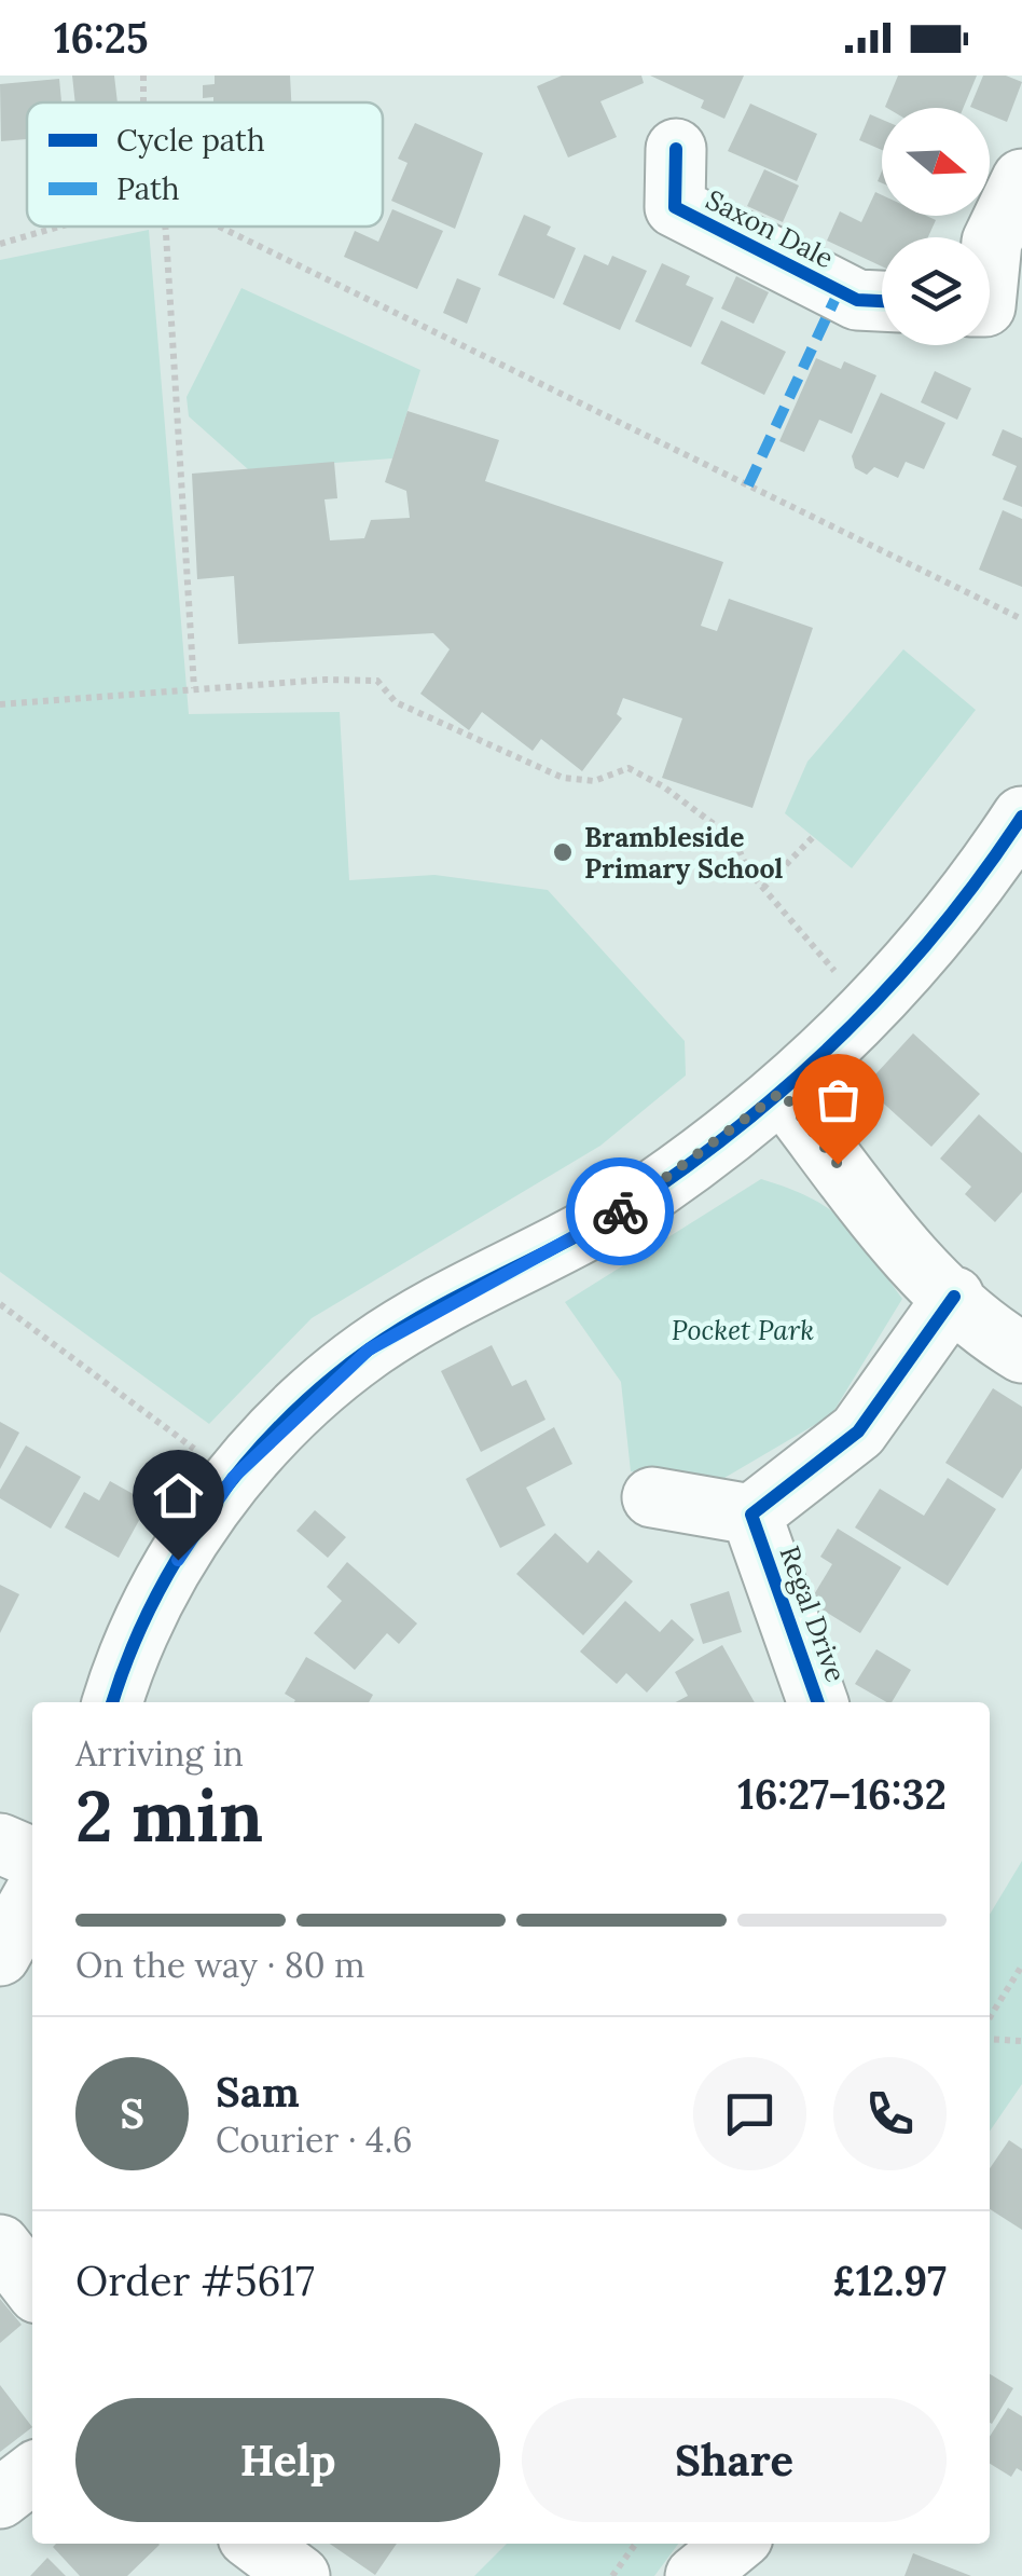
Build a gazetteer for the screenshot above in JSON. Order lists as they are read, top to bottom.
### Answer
{
  "streets": {
    "street": ["Saxon Dale", "Regal Drive"]
  },
  "parks": ["Pocket Park"],
  "places": ["Brambleside Primary School"],
  "legend": ["Cycle path", "Path"],
  "north": "right",
  "page": {
    "status": "16:25",
    "heading": ["2 min", "Arriving in", "16:27–16:32"],
    "panel": [
      "Sam",
      "Courier · 4.6",
      "Order #5617",
      "£12.97"
    ],
    "bar": "On the way · 80 m",
    "round": "S",
    "buttons": ["Help", "Share"]
  }
}
